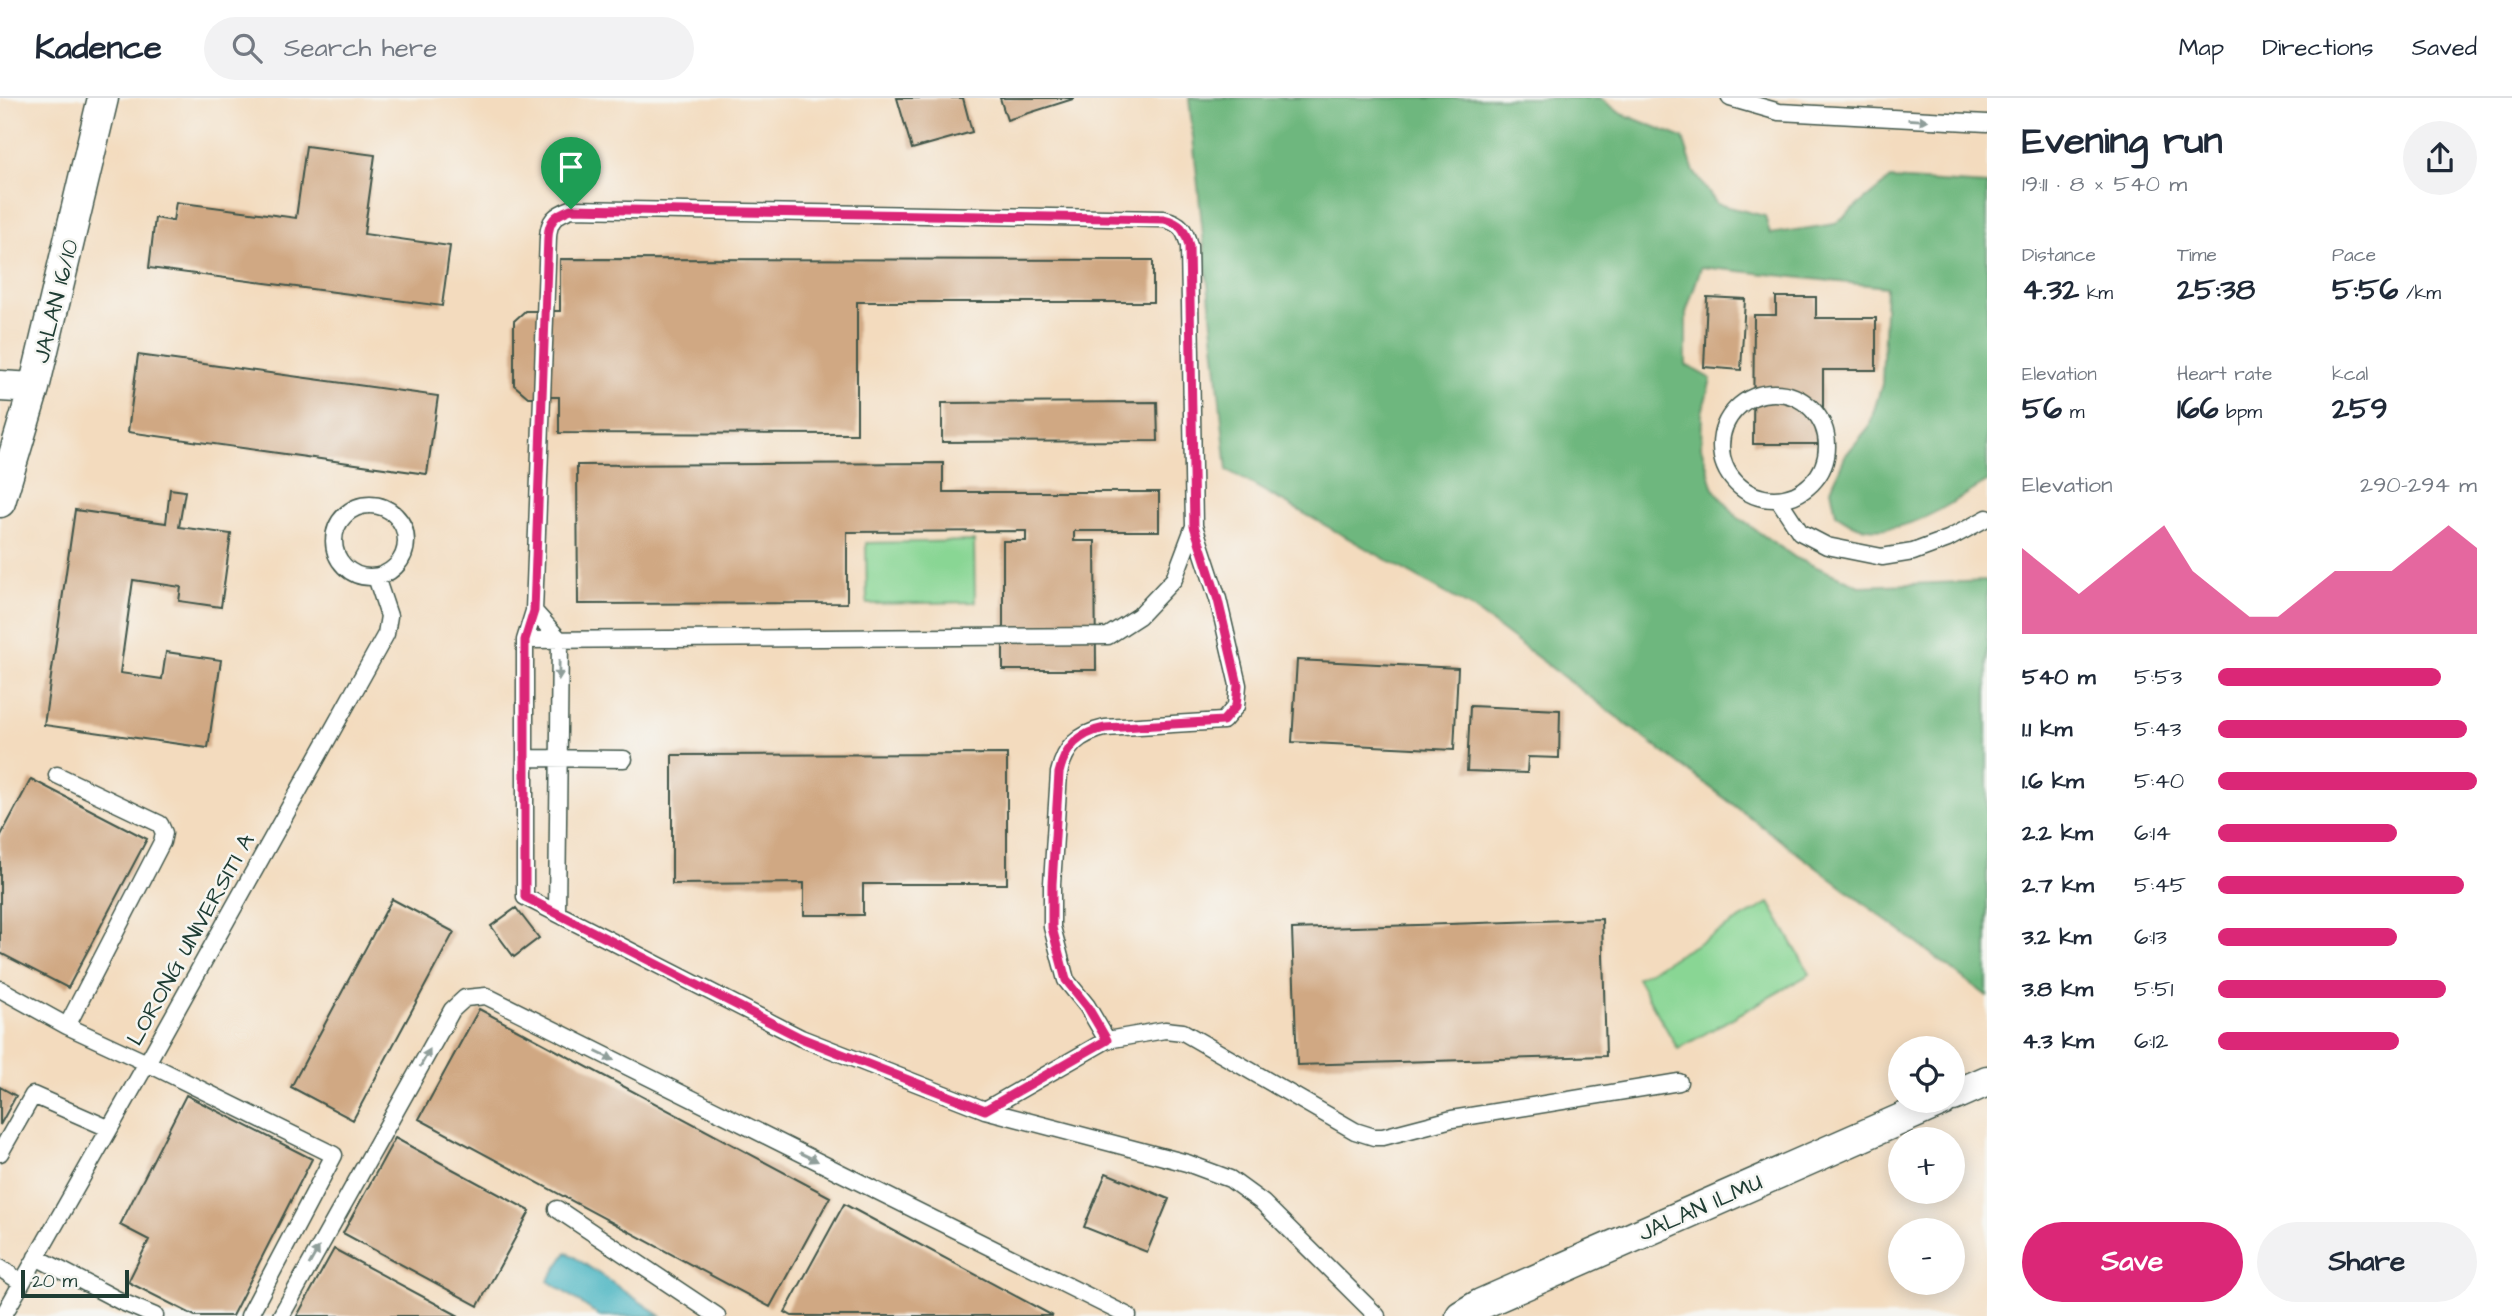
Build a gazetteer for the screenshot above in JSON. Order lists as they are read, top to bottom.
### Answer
{
  "streets": {
    "street": ["JALAN 16/10", "JALAN ILMU"],
    "lane": ["LORONG UNIVERSITI A"]
  },
  "scale_bar": "20 m",
  "page": {
    "header": "Kadence",
    "search": "Search here",
    "nav": ["Map", "Directions", "Saved"],
    "heading": ["Evening run", "19:11 · 8 × 540 m"],
    "stats": [
      ["Distance", "4.32 km"],
      ["Time", "25:38"],
      ["Pace", "5:56 /km"],
      ["Elevation", "56 m"],
      ["Heart rate", "166 bpm"],
      ["kcal", "259"]
    ],
    "chart": ["Elevation", "290–294 m"],
    "list": [
      {
        "name": "540 m",
        "note": "5:53"
      },
      {
        "name": "1.1 km",
        "note": "5:43"
      },
      {
        "name": "1.6 km",
        "note": "5:40"
      },
      {
        "name": "2.2 km",
        "note": "6:14"
      },
      {
        "name": "2.7 km",
        "note": "5:45"
      },
      {
        "name": "3.2 km",
        "note": "6:13"
      },
      {
        "name": "3.8 km",
        "note": "5:51"
      },
      {
        "name": "4.3 km",
        "note": "6:12"
      }
    ],
    "map_buttons": ["+", "−"],
    "buttons": ["Save", "Share"],
    "scale": "20 m"
  }
}
